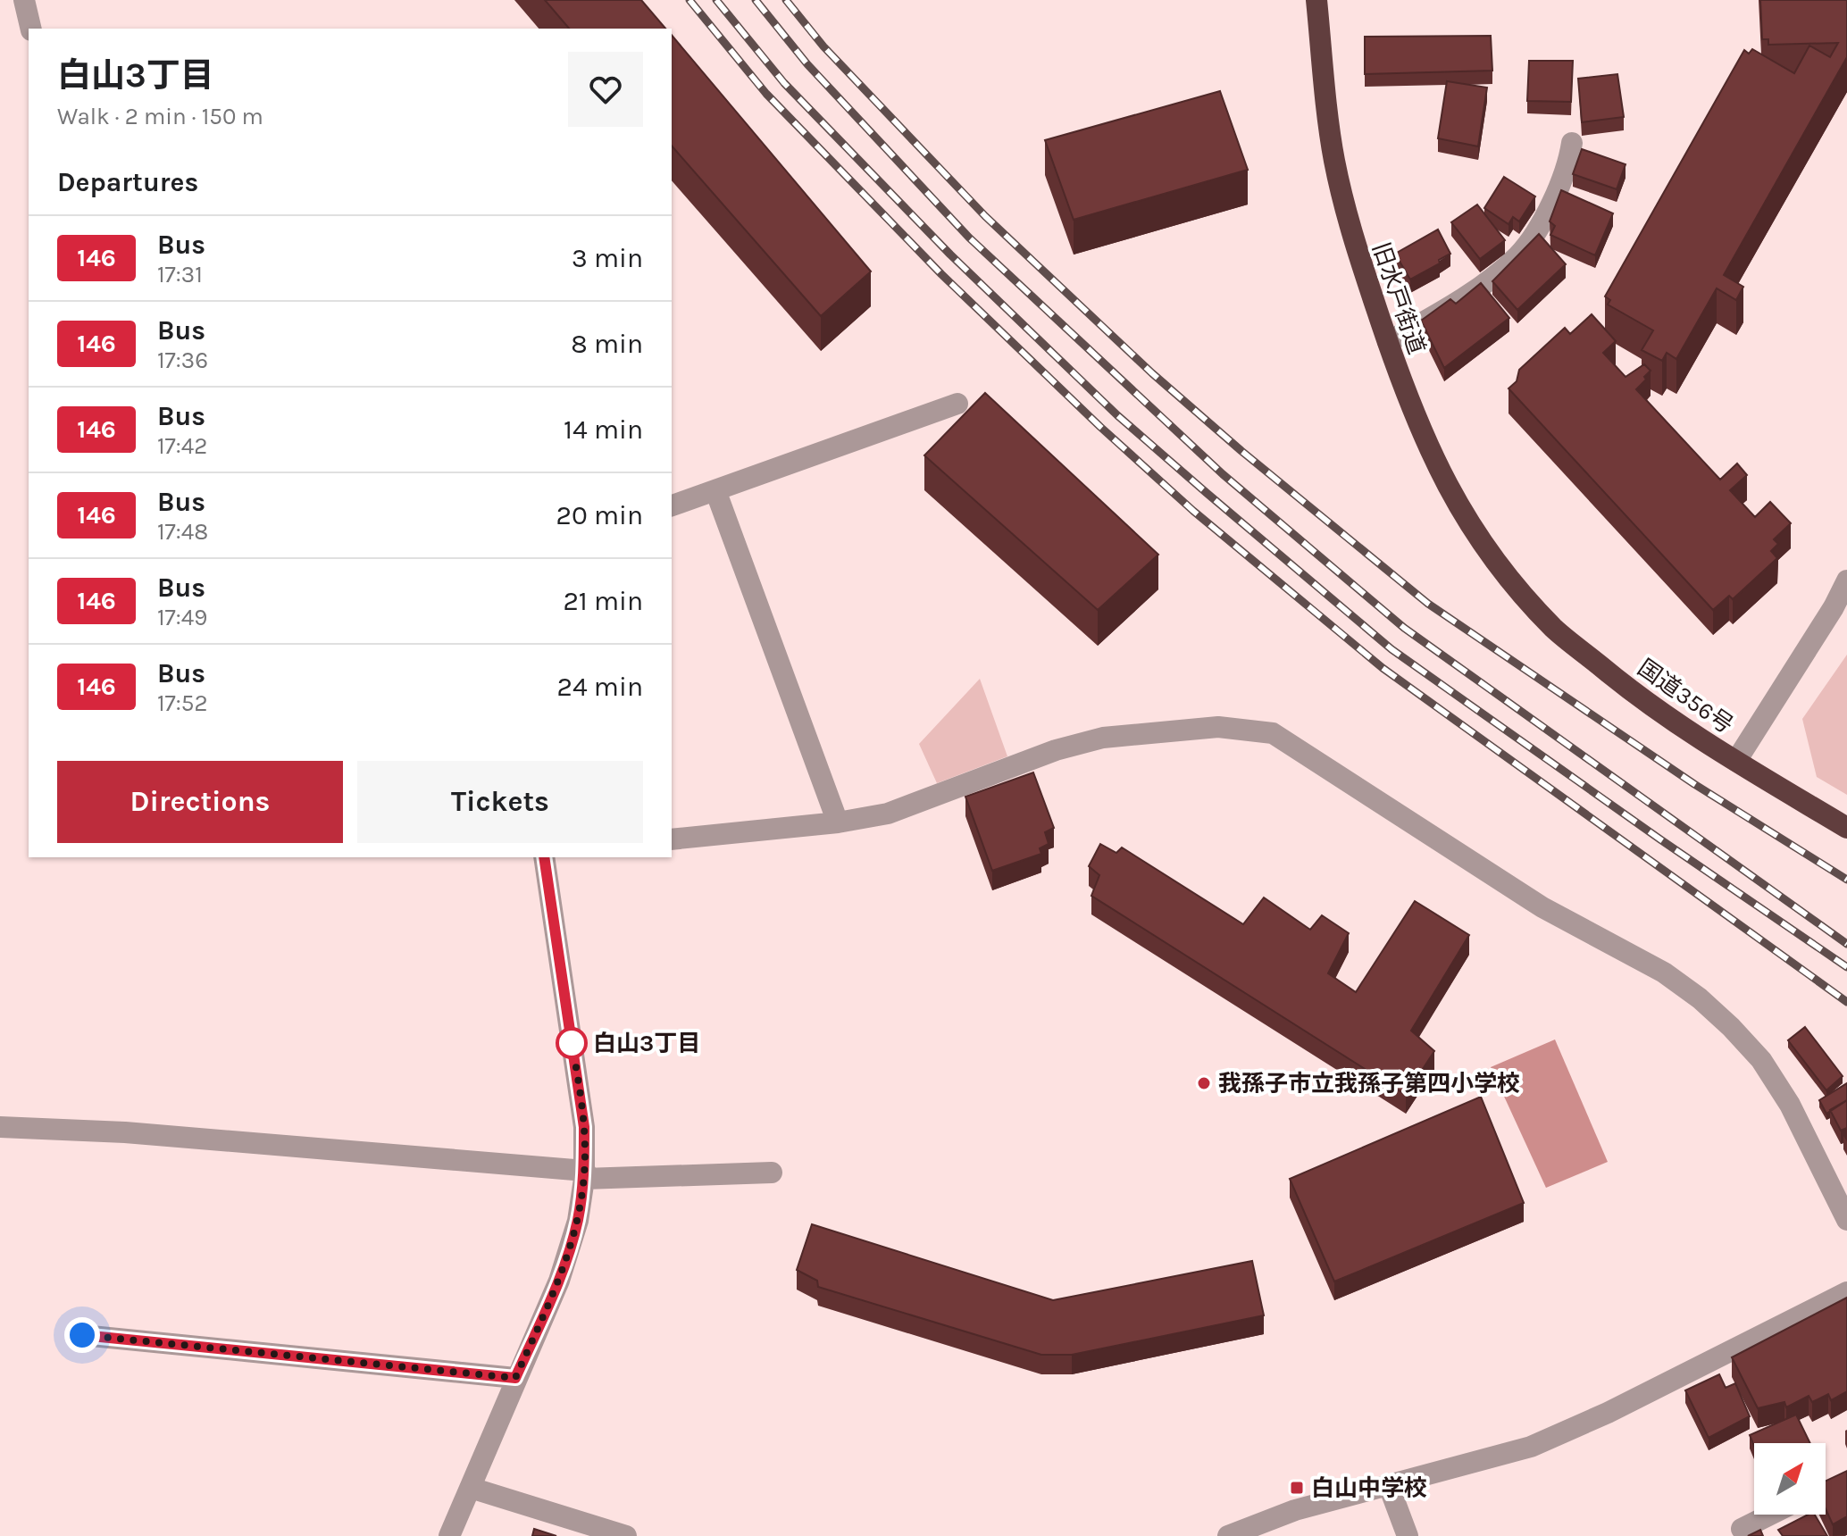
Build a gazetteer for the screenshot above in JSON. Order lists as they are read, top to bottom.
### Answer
{
  "streets": {
    "highway": ["旧水戸街道", "国道356号"]
  },
  "crossings": [
    ["旧水戸街道", "国道356号"]
  ],
  "places": {
    "other": ["白山3丁目", "我孫子市立我孫子第四小学校"],
    "transit": ["白山中学校"]
  },
  "lines": ["bus line 146"],
  "north": "top right",
  "page": {
    "heading": [
      ["白山3丁目", "Walk · 2 min · 150 m"],
      "Departures"
    ],
    "list": [
      {
        "mark": "146",
        "name": "Bus",
        "note": "17:31",
        "value": "3 min"
      },
      {
        "mark": "146",
        "name": "Bus",
        "note": "17:36",
        "value": "8 min"
      },
      {
        "mark": "146",
        "name": "Bus",
        "note": "17:42",
        "value": "14 min"
      },
      {
        "mark": "146",
        "name": "Bus",
        "note": "17:48",
        "value": "20 min"
      },
      {
        "mark": "146",
        "name": "Bus",
        "note": "17:49",
        "value": "21 min"
      },
      {
        "mark": "146",
        "name": "Bus",
        "note": "17:52",
        "value": "24 min"
      }
    ],
    "buttons": ["Directions", "Tickets"]
  }
}
